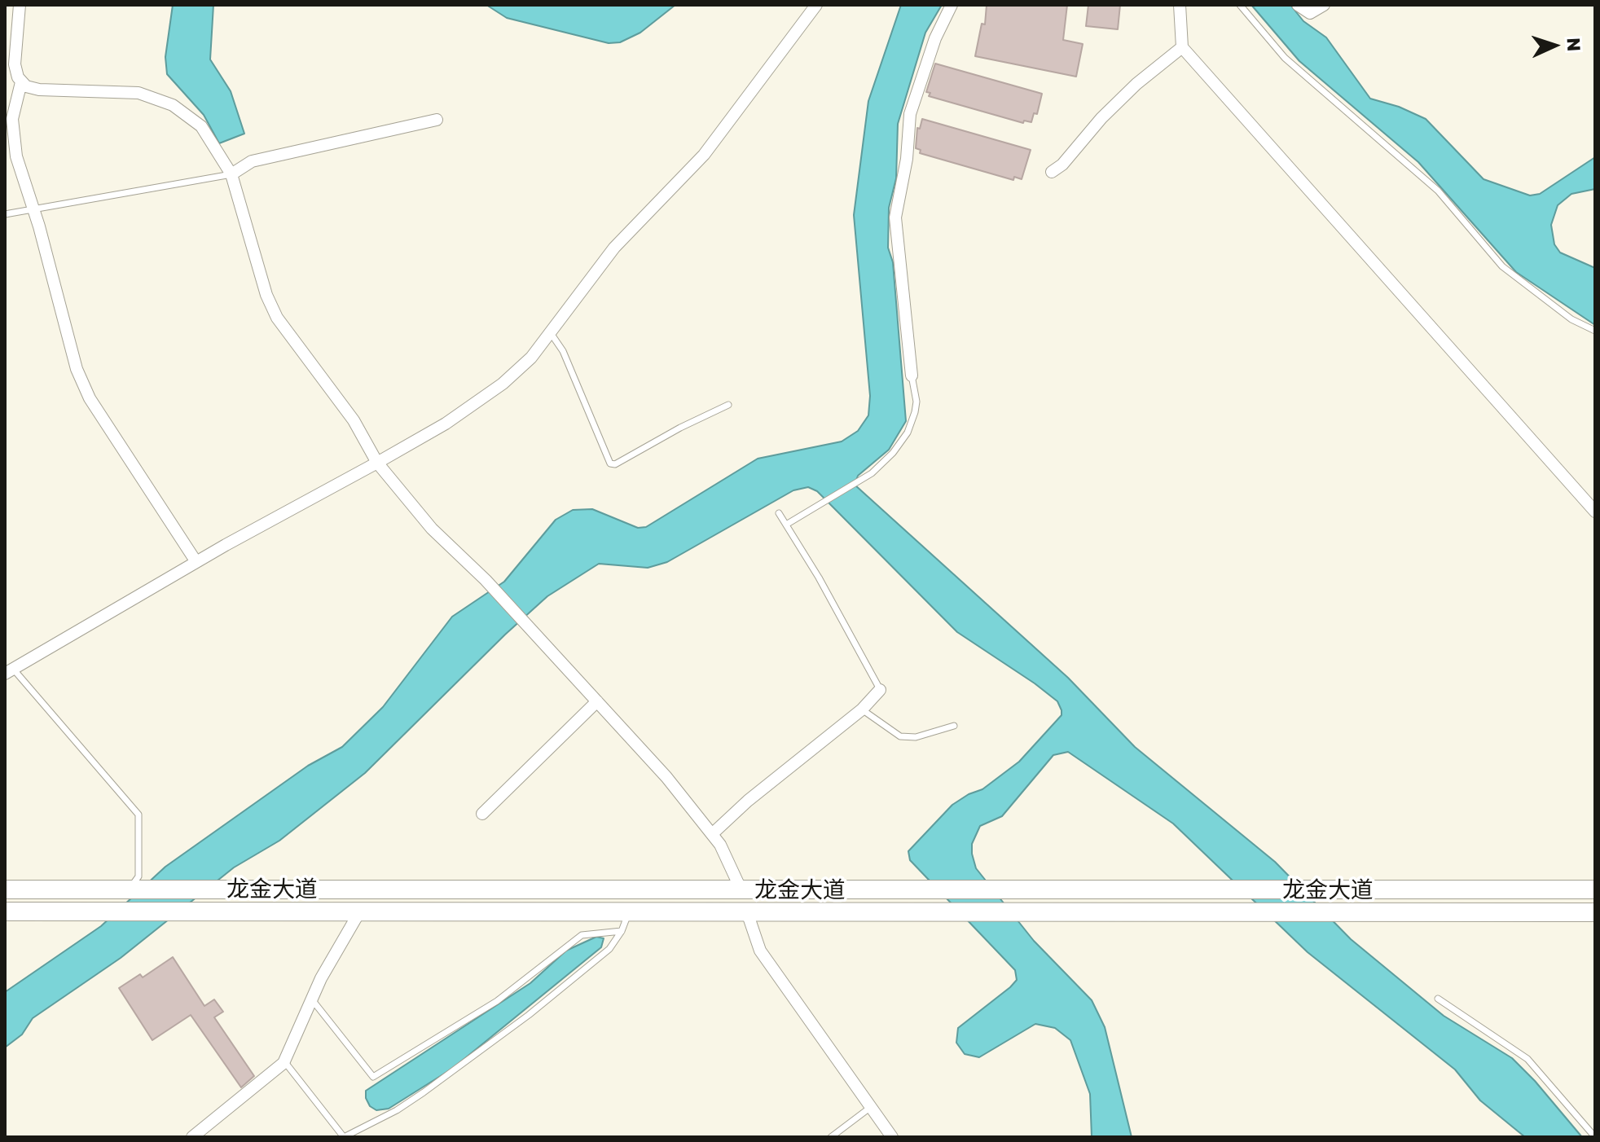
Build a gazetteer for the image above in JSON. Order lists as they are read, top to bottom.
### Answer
{
  "streets": {
    "main road": ["龙金大道"]
  },
  "north": "right"
}
